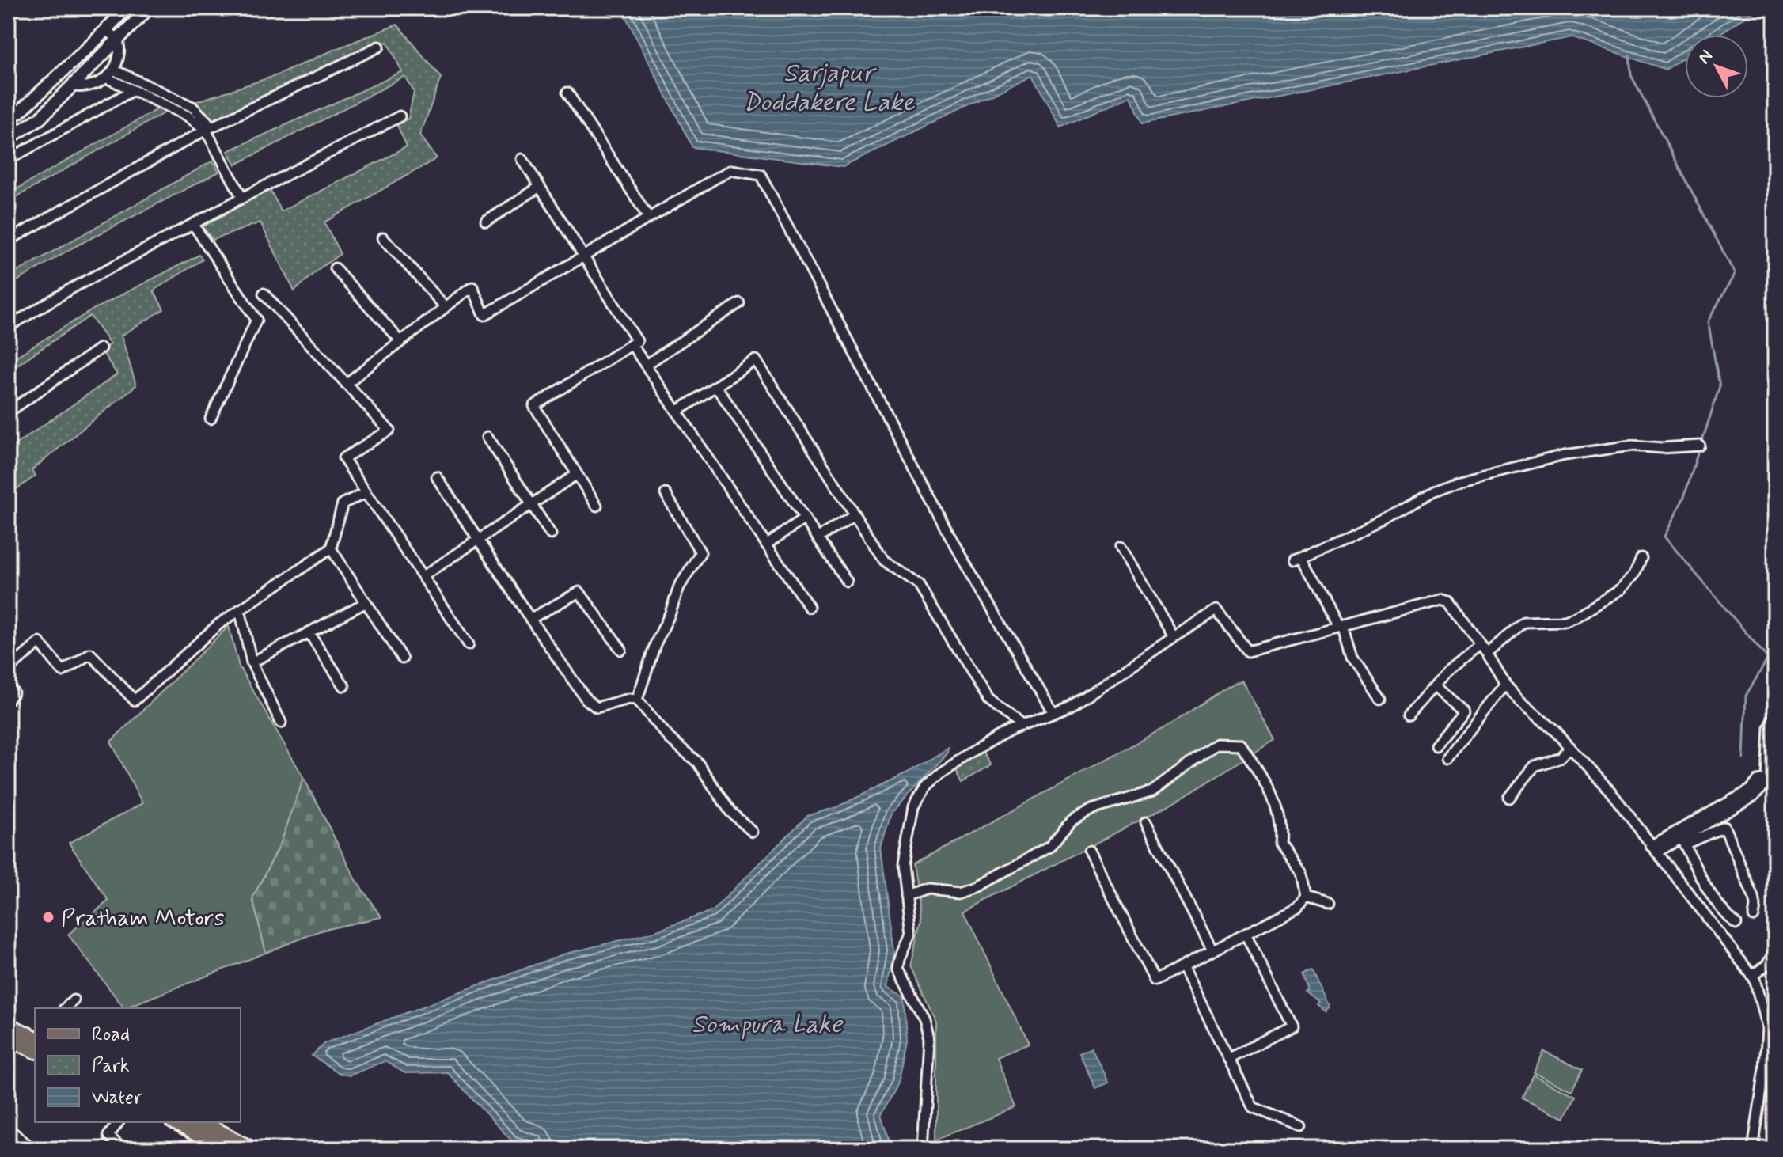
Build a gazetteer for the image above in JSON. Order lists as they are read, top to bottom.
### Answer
{
  "water": ["Sarjapur Doddakere Lake", "Sompura Lake"],
  "places": ["Pratham Motors"],
  "legend": ["Road", "Park", "Water"],
  "north": "top left"
}
